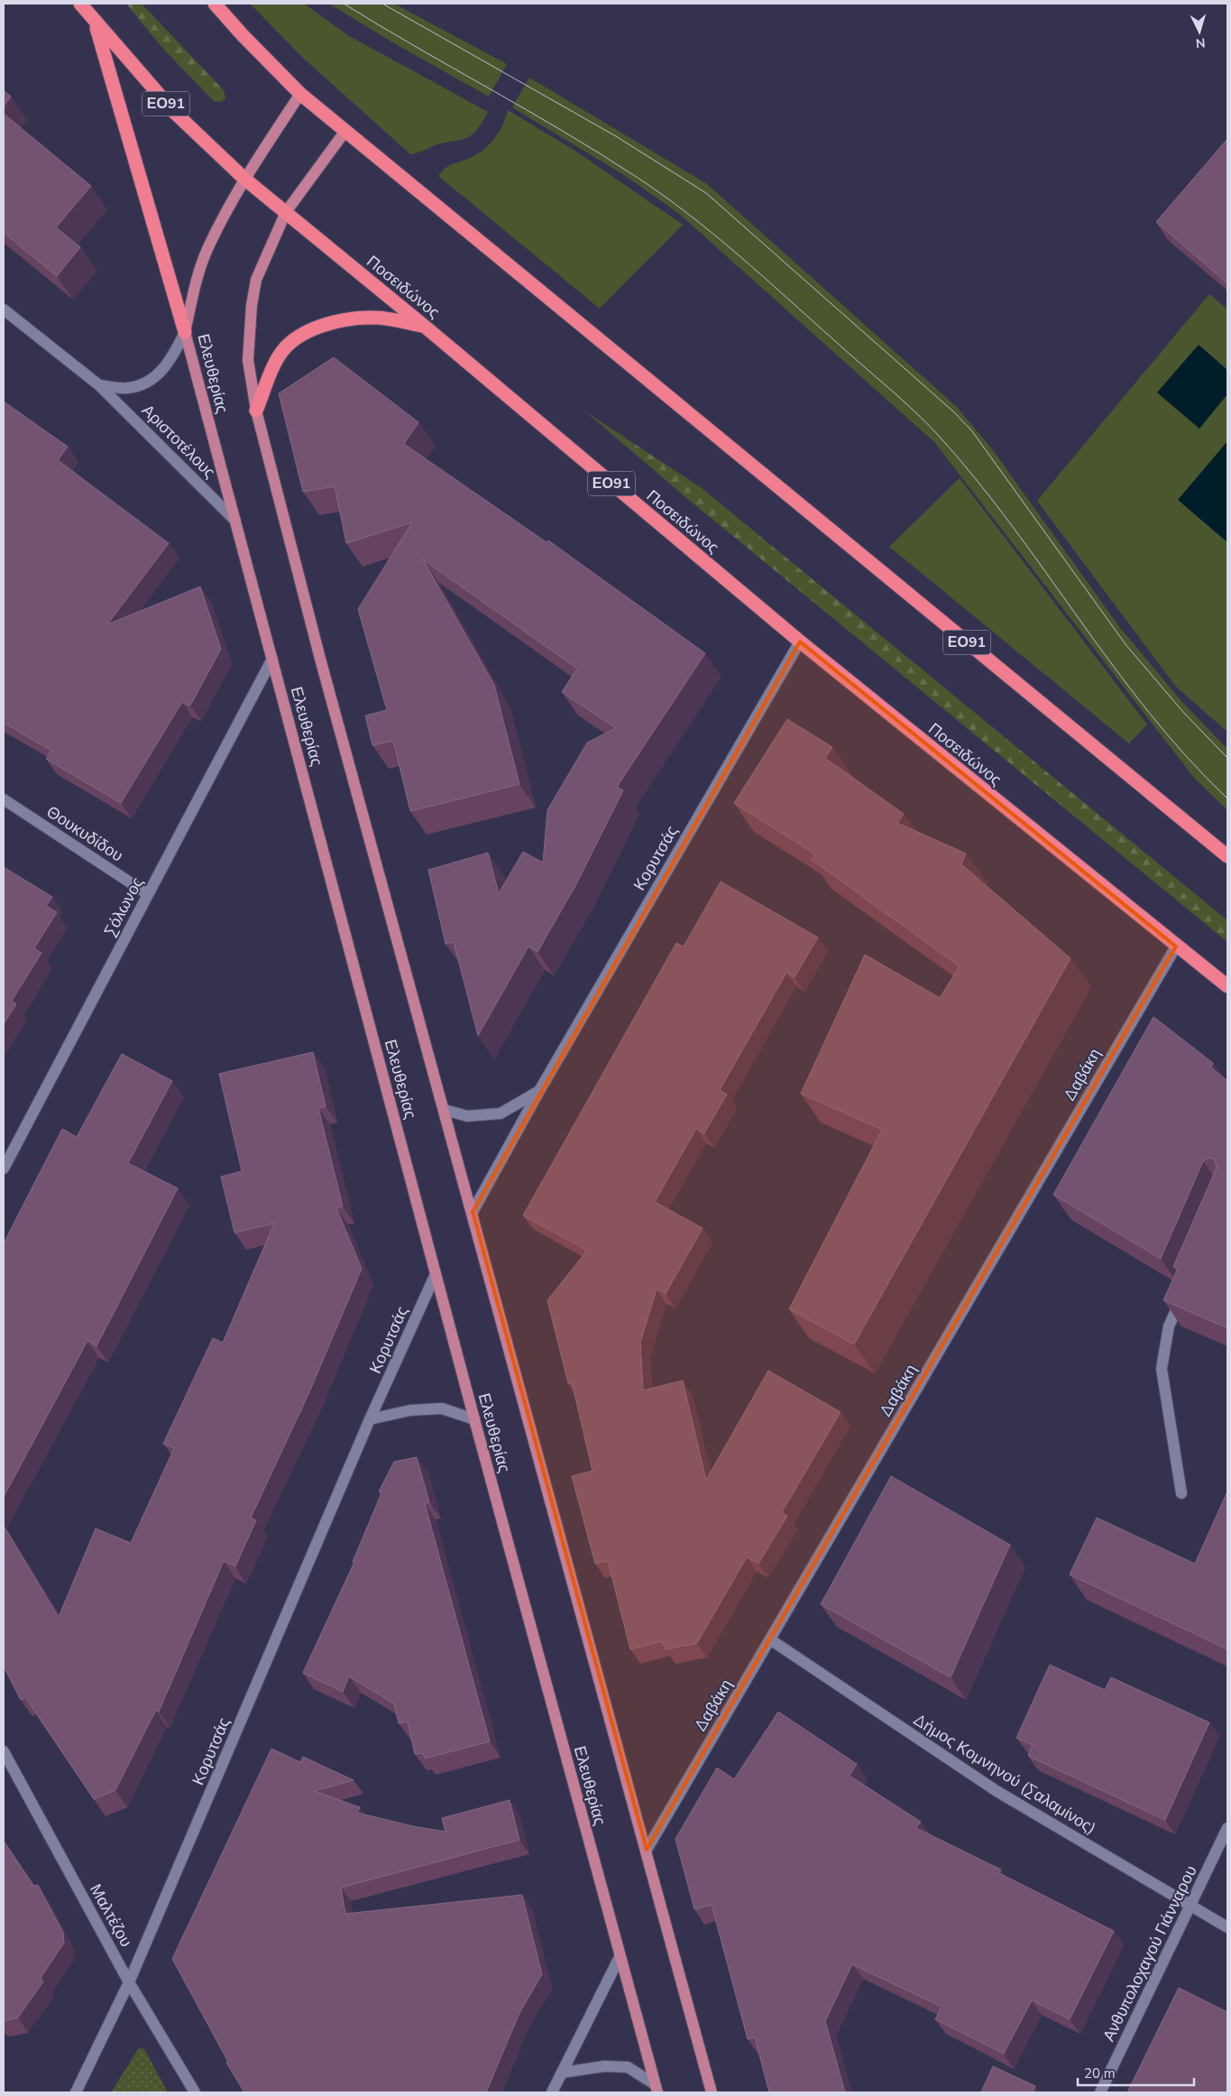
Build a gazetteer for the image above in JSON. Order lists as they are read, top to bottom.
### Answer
{
  "streets": {
    "highway": ["ΕΟ91", "Ποσειδώνος"],
    "main road": ["Ελευθερίας"],
    "street": [
      "Αριστοτέλους",
      "Θουκυδίδου",
      "Κορυτσάς",
      "Σόλωνος",
      "Δαβάκη",
      "Δήμος Κομνηνού (Σαλαμίνος)",
      "Μαλτέζου",
      "Ανθυπολοχαγού Γιάνναρου"
    ]
  },
  "crossings": [
    ["ΕΟ91", "Ελευθερίας"],
    ["Ποσειδώνος", "Ελευθερίας"],
    ["Ποσειδώνος", "Κορυτσάς"],
    ["Ποσειδώνος", "Δαβάκη"],
    ["Ελευθερίας", "Αριστοτέλους"],
    ["Ελευθερίας", "Κορυτσάς"],
    ["Ελευθερίας", "Σόλωνος"],
    ["Ελευθερίας", "Δαβάκη"],
    ["Θουκυδίδου", "Σόλωνος"],
    ["Κορυτσάς", "Μαλτέζου"],
    ["Δαβάκη", "Δήμος Κομνηνού (Σαλαμίνος)"],
    ["Δήμος Κομνηνού (Σαλαμίνος)", "Ανθυπολοχαγού Γιάνναρου"]
  ],
  "scale_bar": "20 m",
  "north": "bottom"
}
